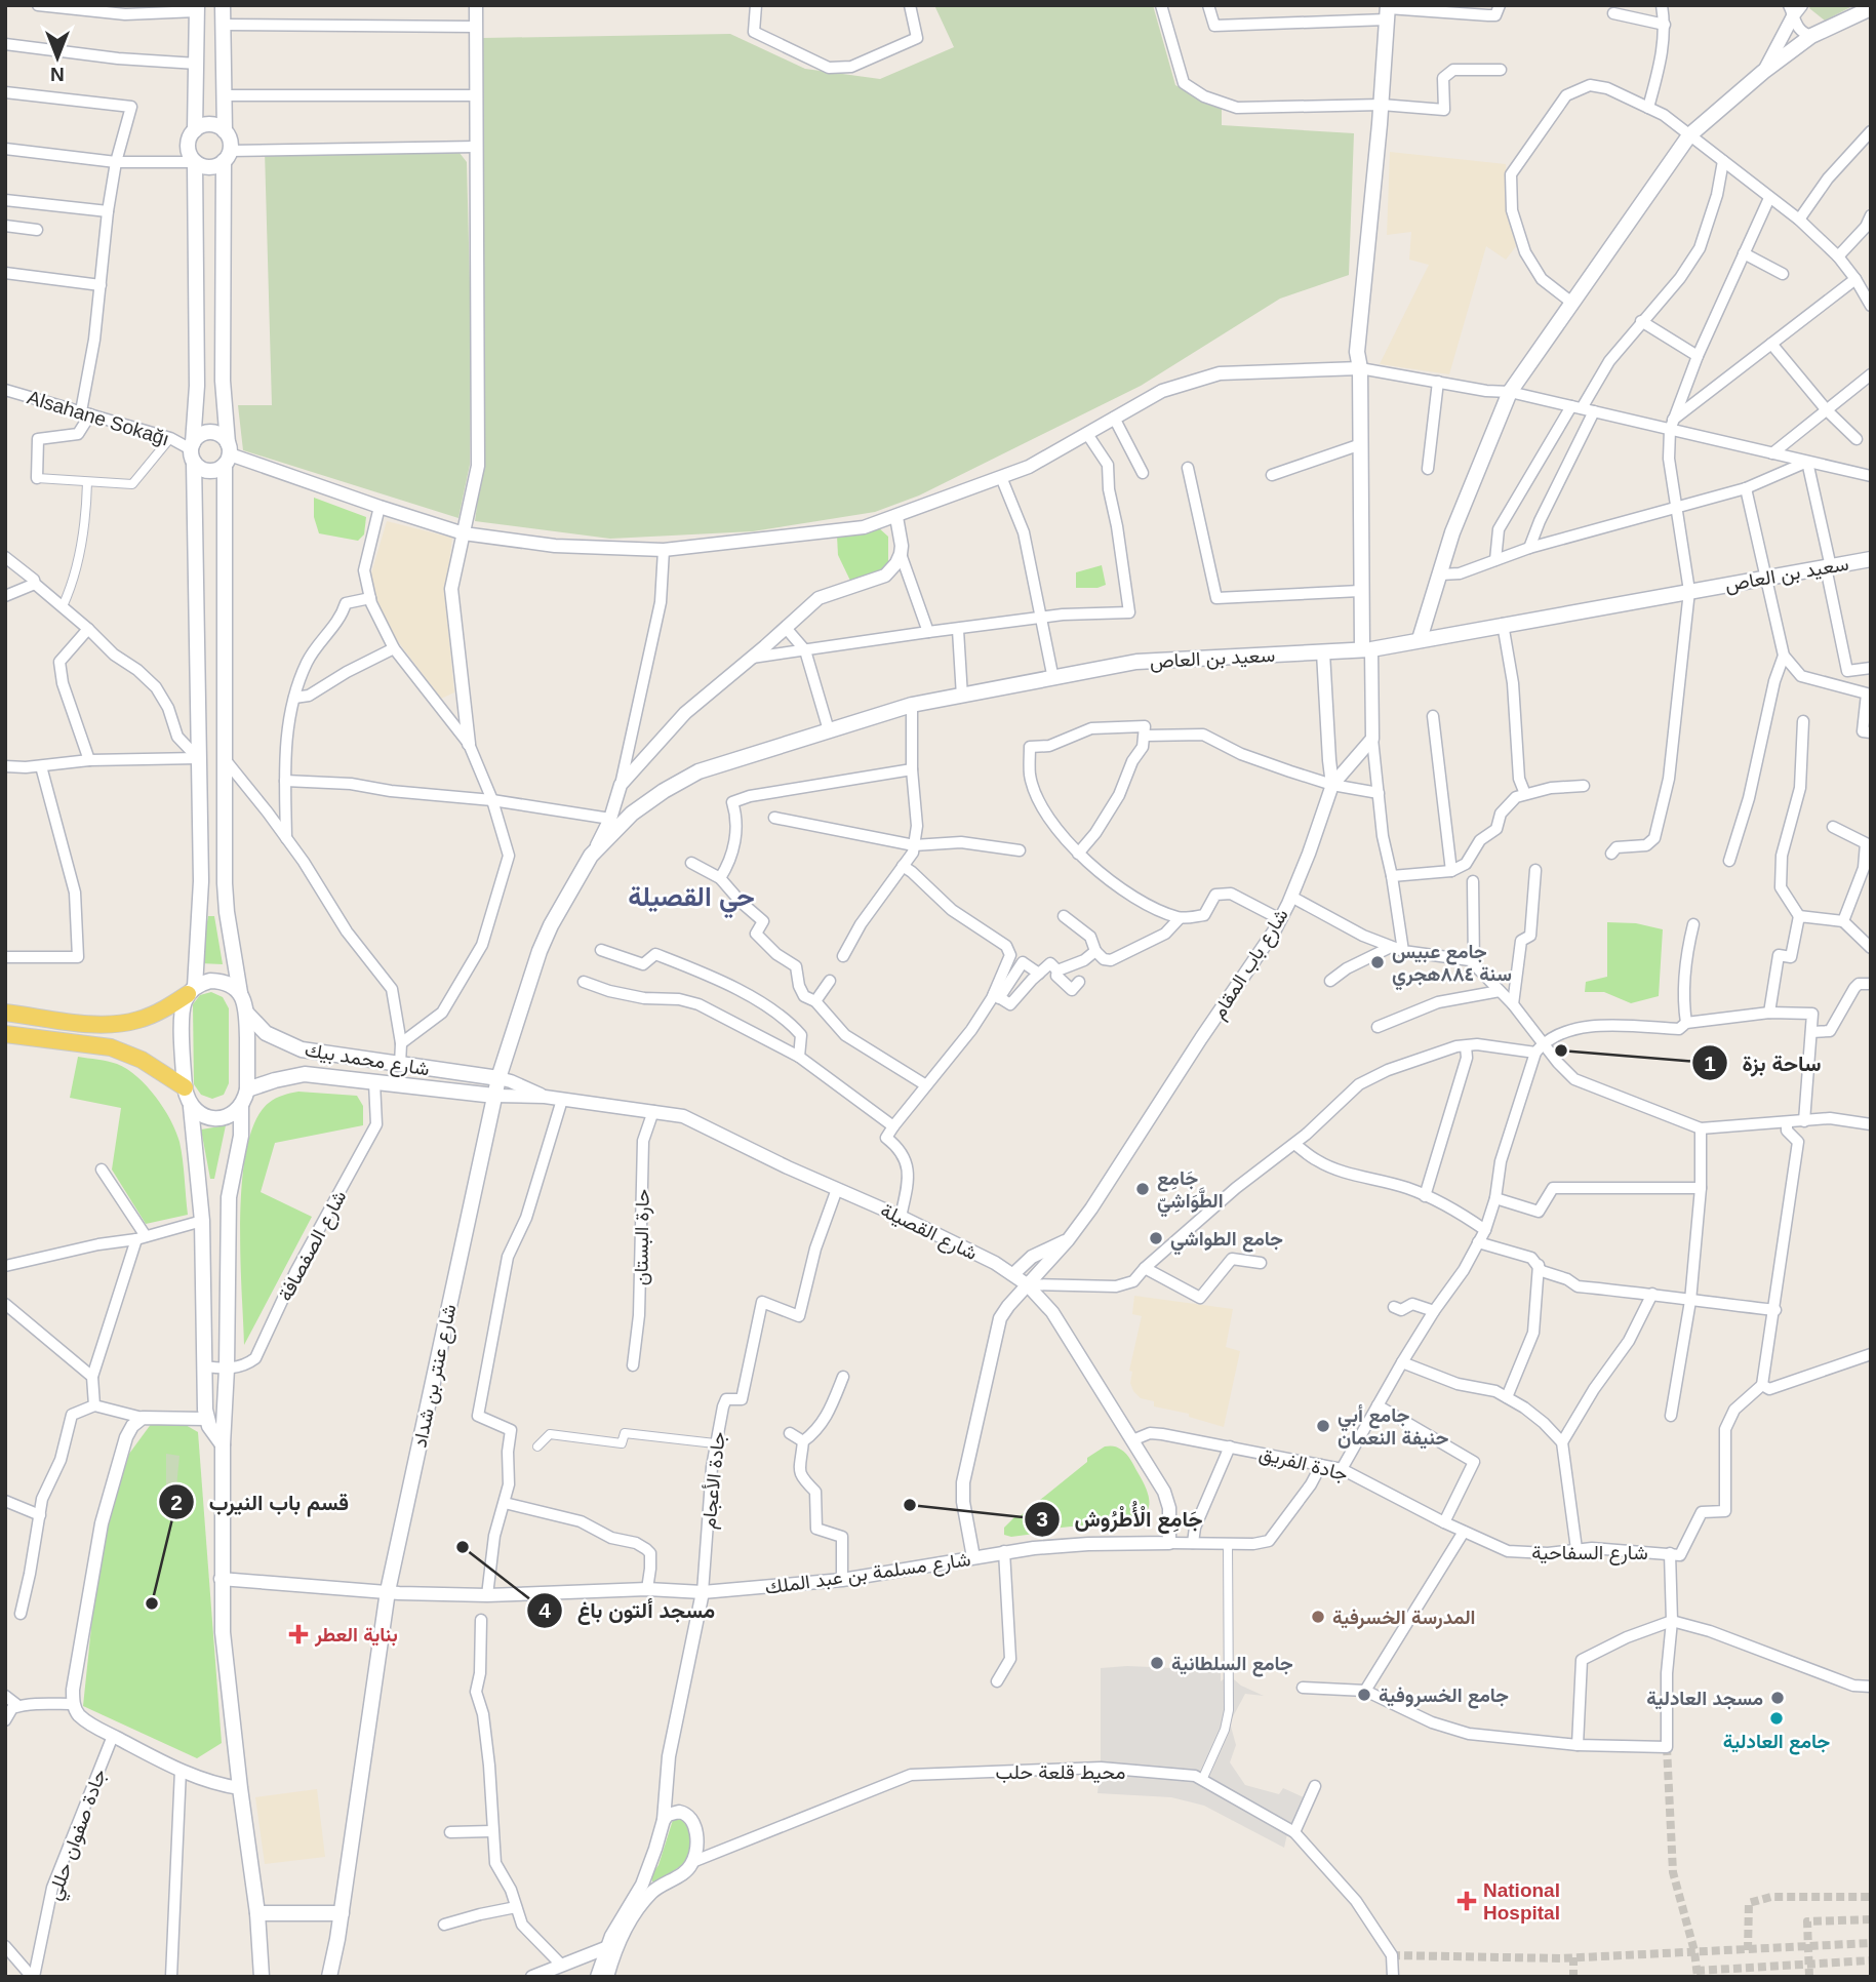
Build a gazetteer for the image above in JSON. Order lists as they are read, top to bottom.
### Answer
{
  "streets": {
    "main road": ["سعيد بن العاص", "شارع محمد بيك", "شارع عنتر بن شداد"],
    "street": [
      "Alsahane Sokağı",
      "شارع باب المقام",
      "شارع القصيلة",
      "حارة البستان",
      "شارع الصفصافة",
      "جادة الفريق",
      "جادة الأعجام",
      "شارع السفاحية",
      "شارع مسلمة بن عبد الملك",
      "محيط قلعة حلب",
      "جادة صفوان حللي"
    ]
  },
  "crossings": [
    ["سعيد بن العاص", "شارع باب المقام"],
    ["سعيد بن العاص", "شارع عنتر بن شداد"],
    ["شارع باب المقام", "شارع القصيلة"],
    ["شارع باب المقام", "شارع مسلمة بن عبد الملك"],
    ["شارع محمد بيك", "شارع القصيلة"],
    ["شارع محمد بيك", "شارع الصفصافة"],
    ["شارع محمد بيك", "شارع عنتر بن شداد"],
    ["شارع القصيلة", "حارة البستان"],
    ["شارع القصيلة", "شارع عنتر بن شداد"],
    ["شارع القصيلة", "جادة الفريق"],
    ["شارع القصيلة", "جادة الأعجام"],
    ["شارع القصيلة", "شارع مسلمة بن عبد الملك"],
    ["شارع عنتر بن شداد", "شارع مسلمة بن عبد الملك"],
    ["جادة الفريق", "شارع السفاحية"],
    ["جادة الأعجام", "شارع مسلمة بن عبد الملك"]
  ],
  "districts": ["حي القصيلة"],
  "places": {
    "other": [
      "جامع عبيس سنة ٨٨٤هجري",
      "ساحة بزة",
      "جَامِع الطَّوَاشِيّ",
      "جامع الطواشي",
      "جامع أبي حنيفة النعمان",
      "جَامِع الْأُطْرُوش",
      "مسجد ألتون باغ",
      "قسم باب النيرب",
      "المدرسة الخسرفية",
      "جامع السلطانية",
      "جامع الخسروفية",
      "مسجد العادلية",
      "جامع العادلية"
    ],
    "health": ["بناية العطر", "National Hospital"]
  },
  "north": "bottom"
}
